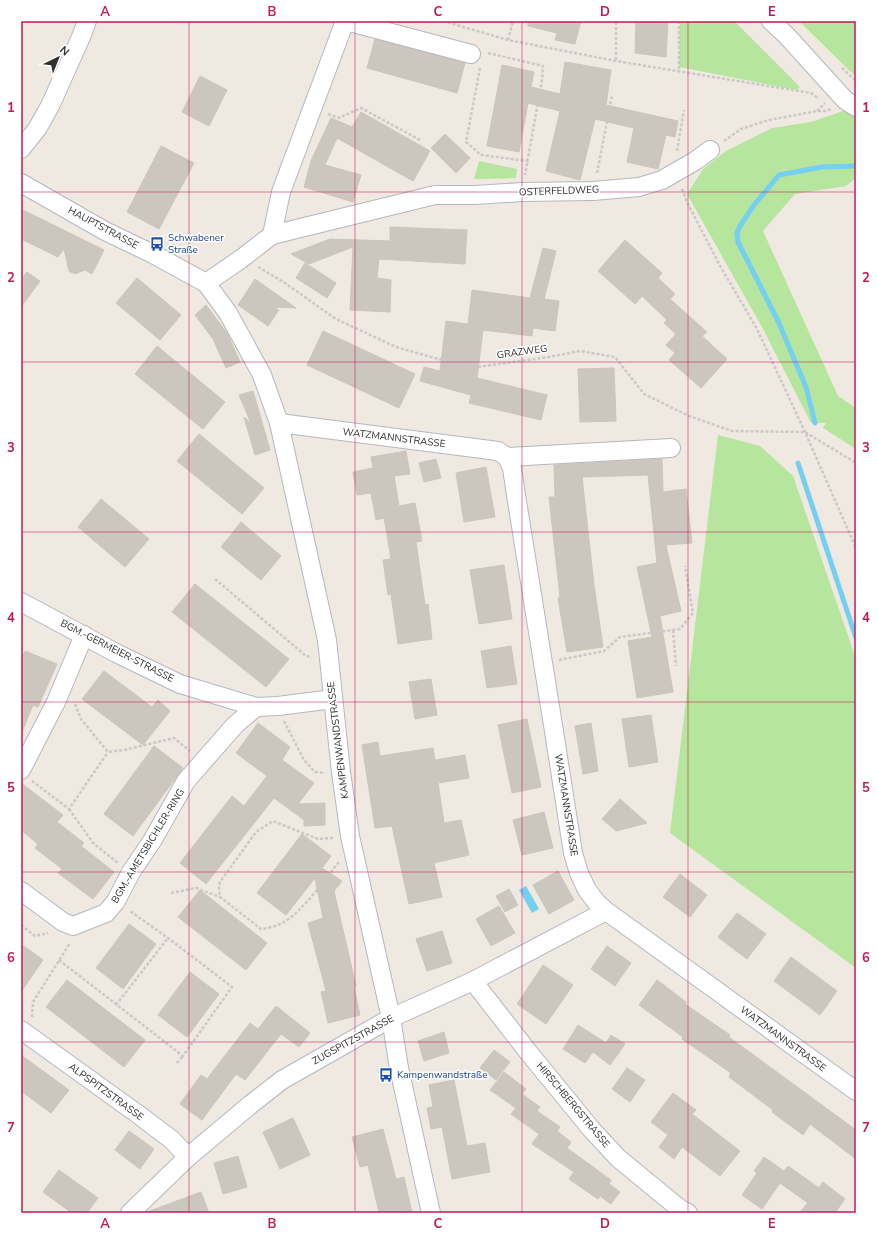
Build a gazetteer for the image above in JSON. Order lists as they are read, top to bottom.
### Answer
{
  "streets": {
    "street": [
      "OSTERFELDWEG",
      "HAUPTSTRASSE",
      "WATZMANNSTRASSE",
      "BGM.-GERMEIER-STRASSE",
      "KAMPENWANDSTRASSE",
      "BGM.-AMETSBICHLER-RING",
      "ZUGSPITZSTRASSE",
      "ALPSPITZSTRASSE",
      "HIRSCHBERGSTRASSE"
    ],
    "path": ["GRAZWEG"]
  },
  "crossings": [
    ["HAUPTSTRASSE", "KAMPENWANDSTRASSE"],
    ["WATZMANNSTRASSE", "KAMPENWANDSTRASSE"],
    ["WATZMANNSTRASSE", "ZUGSPITZSTRASSE"],
    ["BGM.-GERMEIER-STRASSE", "KAMPENWANDSTRASSE"],
    ["BGM.-GERMEIER-STRASSE", "BGM.-AMETSBICHLER-RING"],
    ["KAMPENWANDSTRASSE", "ZUGSPITZSTRASSE"],
    ["ZUGSPITZSTRASSE", "ALPSPITZSTRASSE"],
    ["ZUGSPITZSTRASSE", "HIRSCHBERGSTRASSE"]
  ],
  "places": {
    "bus stop": ["Schwabener Straße", "Kampenwandstraße"]
  },
  "north": "top right",
  "grid": {
    "columns": [
      "A",
      "B",
      "C",
      "D",
      "E"
    ],
    "rows": [
      "1",
      "2",
      "3",
      "4",
      "5",
      "6",
      "7"
    ]
  }
}
